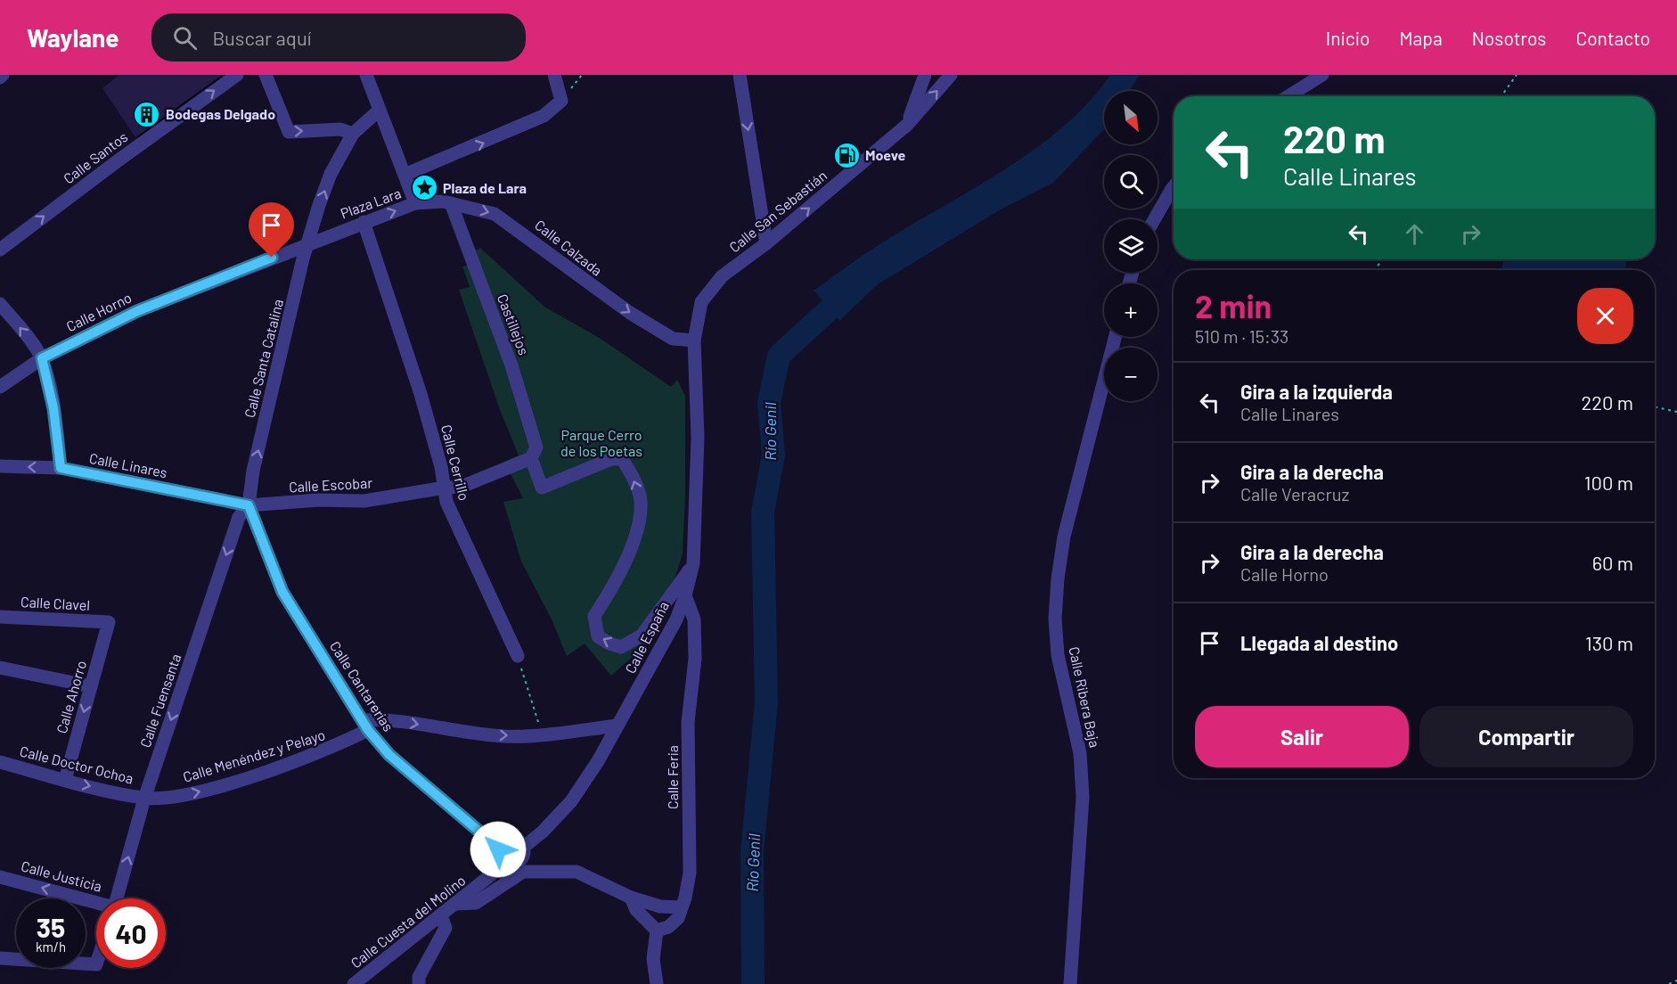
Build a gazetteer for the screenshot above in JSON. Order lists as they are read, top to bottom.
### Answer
{
  "streets": {
    "street": [
      "Calle Santos",
      "Plaza Lara",
      "Calle San Sebastián",
      "Calle Calzada",
      "Calle Horno",
      "Castillejos",
      "Calle Santa Catalina",
      "Calle Cerrillo",
      "Calle Linares",
      "Calle Escobar",
      "Calle Clavel",
      "Calle España",
      "Calle Cantarerías",
      "Calle Ahorro",
      "Calle Ribera Baja",
      "Calle Fuensanta",
      "Calle Menéndez y Pelayo",
      "Calle Doctor Ochoa",
      "Calle Feria",
      "Calle Justicia",
      "Calle Cuesta del Molino"
    ]
  },
  "crossings": [
    ["Plaza Lara", "Calle Calzada"],
    ["Plaza Lara", "Calle Horno"],
    ["Plaza Lara", "Calle Santa Catalina"],
    ["Plaza Lara", "Calle Cerrillo"],
    ["Calle San Sebastián", "Calle Calzada"],
    ["Calle San Sebastián", "Calle España"],
    ["Calle Calzada", "Castillejos"],
    ["Calle Calzada", "Calle España"],
    ["Calle Horno", "Calle Santa Catalina"],
    ["Castillejos", "Calle Escobar"],
    ["Calle Santa Catalina", "Calle Linares"],
    ["Calle Santa Catalina", "Calle Escobar"],
    ["Calle Santa Catalina", "Calle Cantarerías"],
    ["Calle Santa Catalina", "Calle Fuensanta"],
    ["Calle Cerrillo", "Calle Escobar"],
    ["Calle Linares", "Calle Escobar"],
    ["Calle Linares", "Calle Cantarerías"],
    ["Calle Linares", "Calle Fuensanta"],
    ["Calle Escobar", "Calle Cantarerías"],
    ["Calle Escobar", "Calle Fuensanta"],
    ["Calle Clavel", "Calle Ahorro"],
    ["Calle España", "Calle Cantarerías"],
    ["Calle España", "Calle Feria"],
    ["Calle España", "Calle Cuesta del Molino"],
    ["Calle Cantarerías", "Calle Fuensanta"],
    ["Calle Cantarerías", "Calle Menéndez y Pelayo"],
    ["Calle Cantarerías", "Calle Cuesta del Molino"],
    ["Calle Ahorro", "Calle Doctor Ochoa"],
    ["Calle Fuensanta", "Calle Menéndez y Pelayo"],
    ["Calle Fuensanta", "Calle Doctor Ochoa"],
    ["Calle Menéndez y Pelayo", "Calle Doctor Ochoa"]
  ],
  "one_way": [
    "Calle Santos",
    "Calle San Sebastián",
    "Calle Calzada",
    "Calle Santa Catalina",
    "Calle Ahorro",
    "Calle Menéndez y Pelayo",
    "Calle Doctor Ochoa"
  ],
  "water": ["Río Genil"],
  "parks": ["Parque Cerro de los Poetas"],
  "places": {
    "building": ["Bodegas Delgado"],
    "fuel station": ["Moeve"],
    "place": ["Plaza de Lara"]
  },
  "north": "bottom right",
  "page": {
    "header": "Waylane",
    "search": "Buscar aquí",
    "nav": [
      "Inicio",
      "Mapa",
      "Nosotros",
      "Contacto"
    ],
    "map_buttons": ["+", "−"],
    "turn": ["220 m", "Calle Linares"],
    "heading": ["2 min", "510 m · 15:33"],
    "list": [
      {
        "name": "Gira a la izquierda",
        "note": "Calle Linares",
        "value": "220 m"
      },
      {
        "name": "Gira a la derecha",
        "note": "Calle Veracruz",
        "value": "100 m"
      },
      {
        "name": "Gira a la derecha",
        "note": "Calle Horno",
        "value": "60 m"
      },
      {
        "name": "Llegada al destino",
        "value": "130 m"
      }
    ],
    "buttons": ["Salir", "Compartir"],
    "speed": "35 km/h",
    "limit": "40"
  }
}
